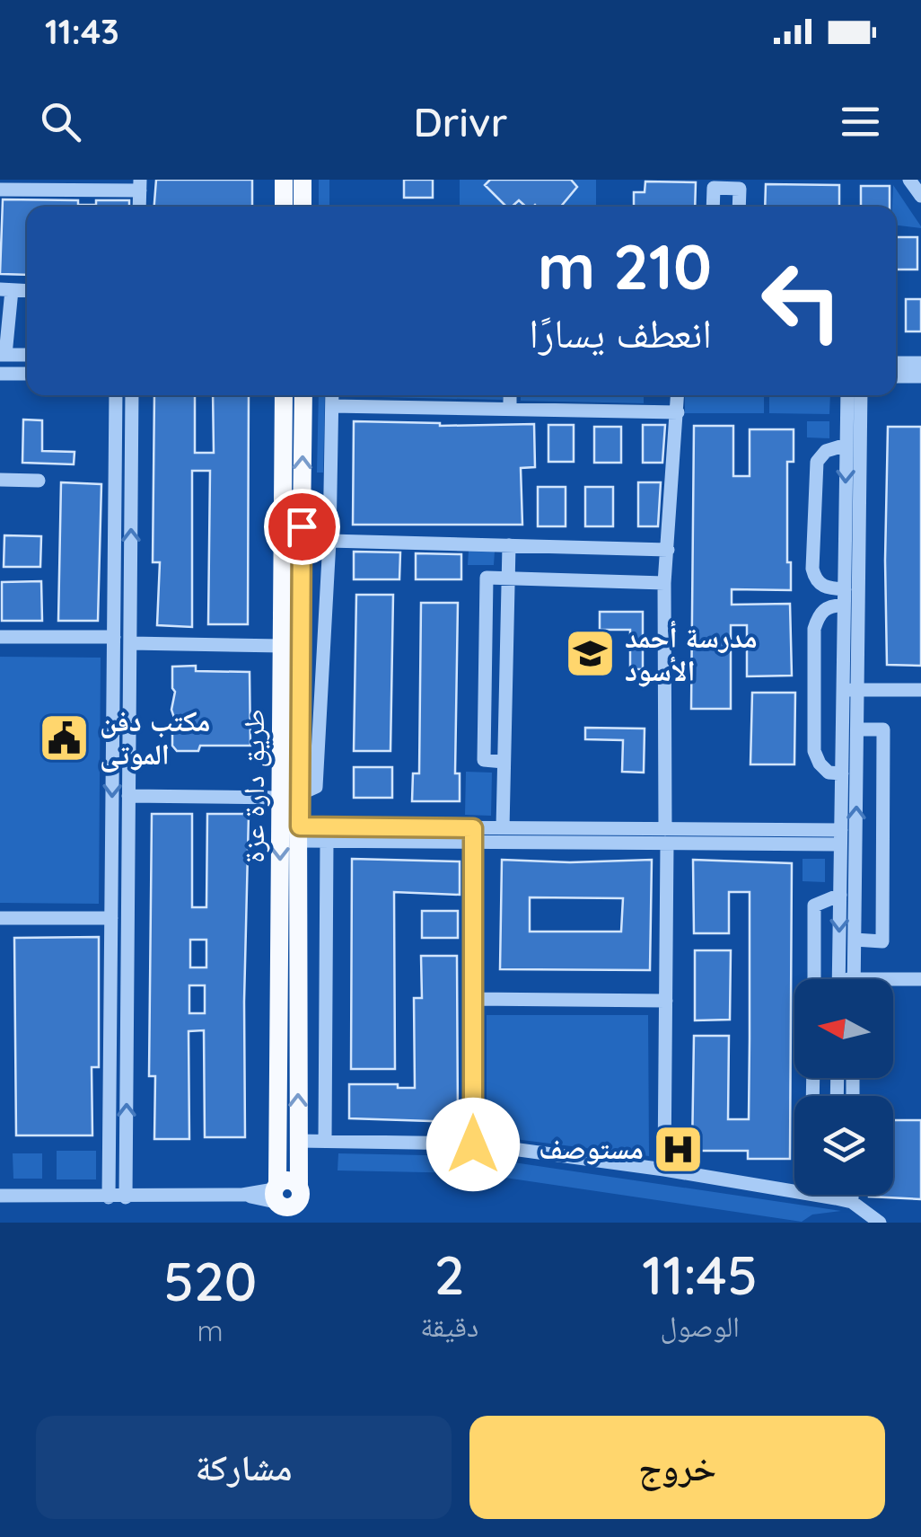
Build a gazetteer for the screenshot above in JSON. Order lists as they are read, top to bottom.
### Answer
{
  "streets": {
    "main road": ["طريق دارة عزة"]
  },
  "places": {
    "school or university": ["مدرسة أحمد الأسود"],
    "public building": ["مكتب دفن الموتى"],
    "hospital": ["مستوصف"]
  },
  "north": "left",
  "page": {
    "status": "11:43",
    "header": "Drivr",
    "turn": ["210 m", "انعطف يسارًا"],
    "eta": [
      "11:45",
      "الوصول",
      "2",
      "دقيقة",
      "520",
      "m"
    ],
    "buttons": ["خروج", "مشاركة"]
  }
}
